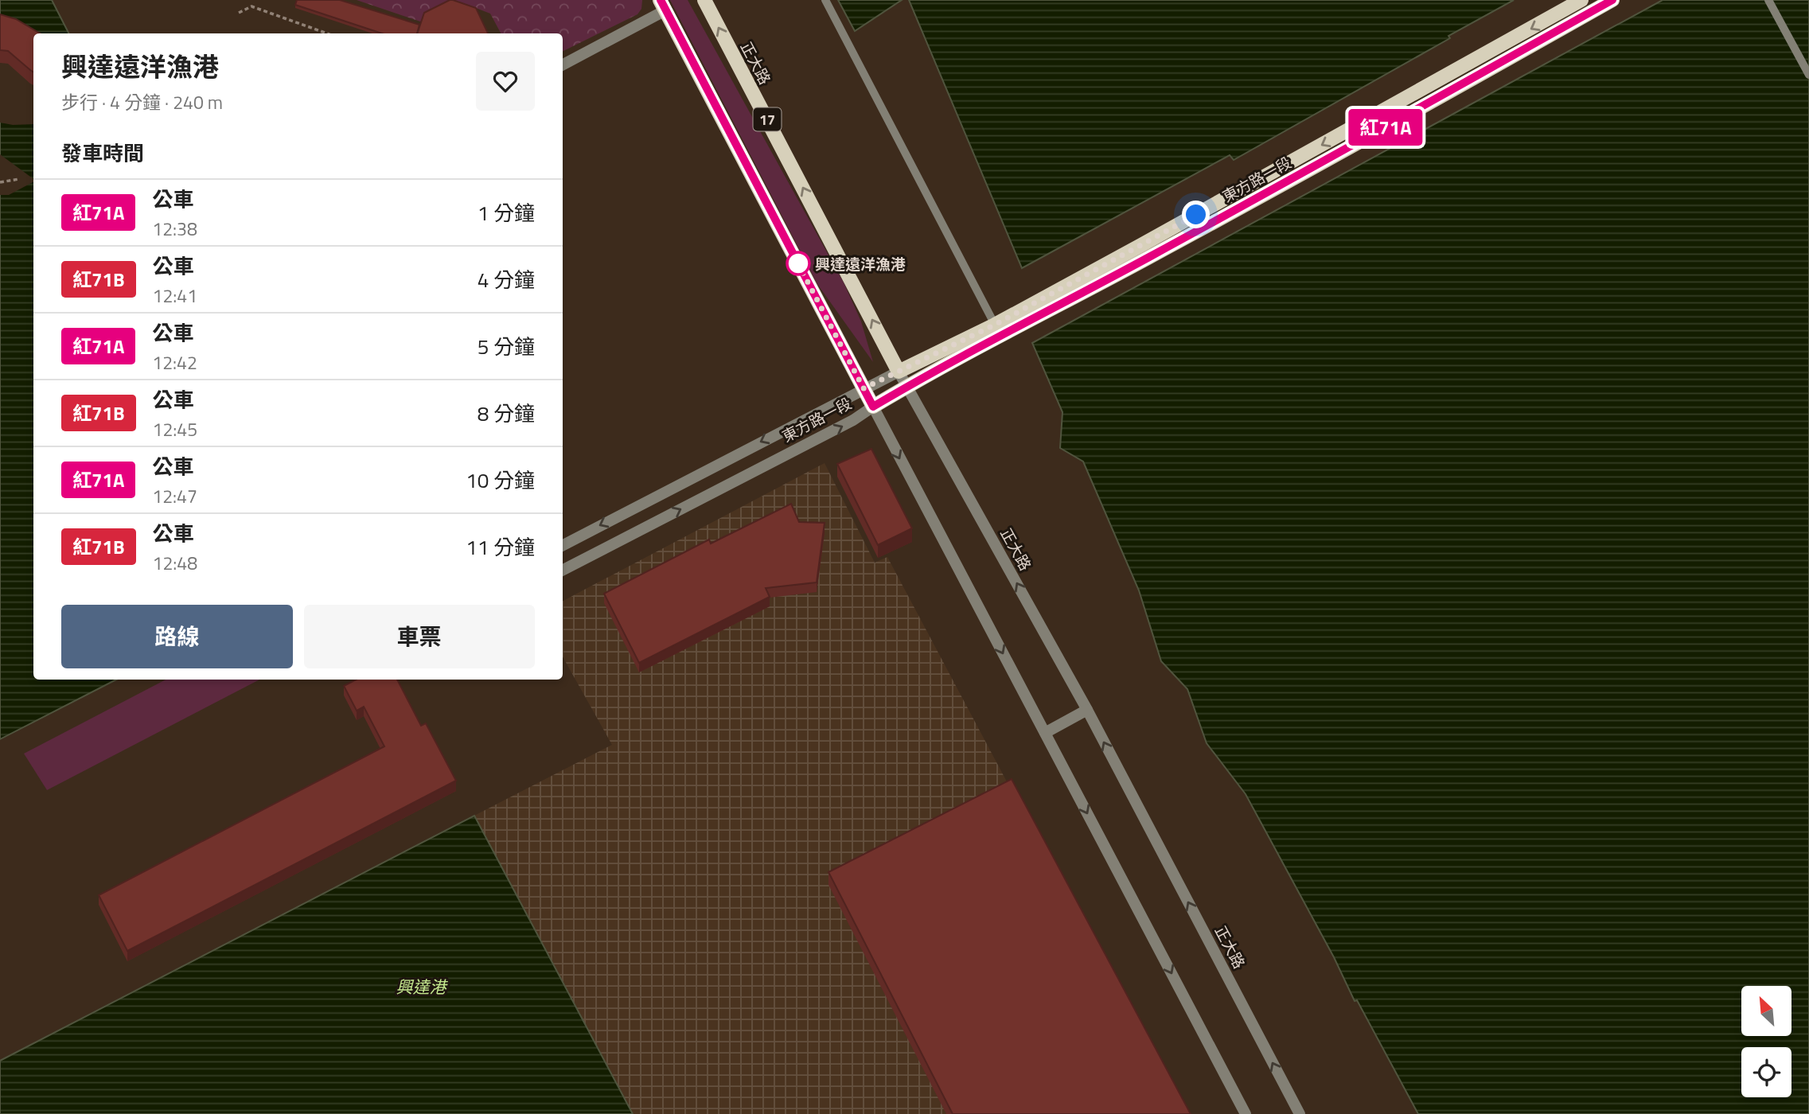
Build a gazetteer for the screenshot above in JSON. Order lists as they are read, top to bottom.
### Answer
{
  "streets": {
    "main road": ["正大路", "17", "東方路一段"]
  },
  "crossings": [
    ["正大路", "東方路一段"],
    ["17", "東方路一段"]
  ],
  "water": ["興達港"],
  "places": ["興達遠洋漁港"],
  "lines": ["bus line 紅71A"],
  "north": "top left",
  "page": {
    "on_map": "紅71A",
    "heading": [
      ["興達遠洋漁港", "步行 · 4 分鐘 · 240 m"],
      "發車時間"
    ],
    "list": [
      {
        "mark": "紅71A",
        "name": "公車",
        "note": "12:38",
        "value": "1 分鐘"
      },
      {
        "mark": "紅71B",
        "name": "公車",
        "note": "12:41",
        "value": "4 分鐘"
      },
      {
        "mark": "紅71A",
        "name": "公車",
        "note": "12:42",
        "value": "5 分鐘"
      },
      {
        "mark": "紅71B",
        "name": "公車",
        "note": "12:45",
        "value": "8 分鐘"
      },
      {
        "mark": "紅71A",
        "name": "公車",
        "note": "12:47",
        "value": "10 分鐘"
      },
      {
        "mark": "紅71B",
        "name": "公車",
        "note": "12:48",
        "value": "11 分鐘"
      }
    ],
    "buttons": ["路線", "車票"]
  }
}
